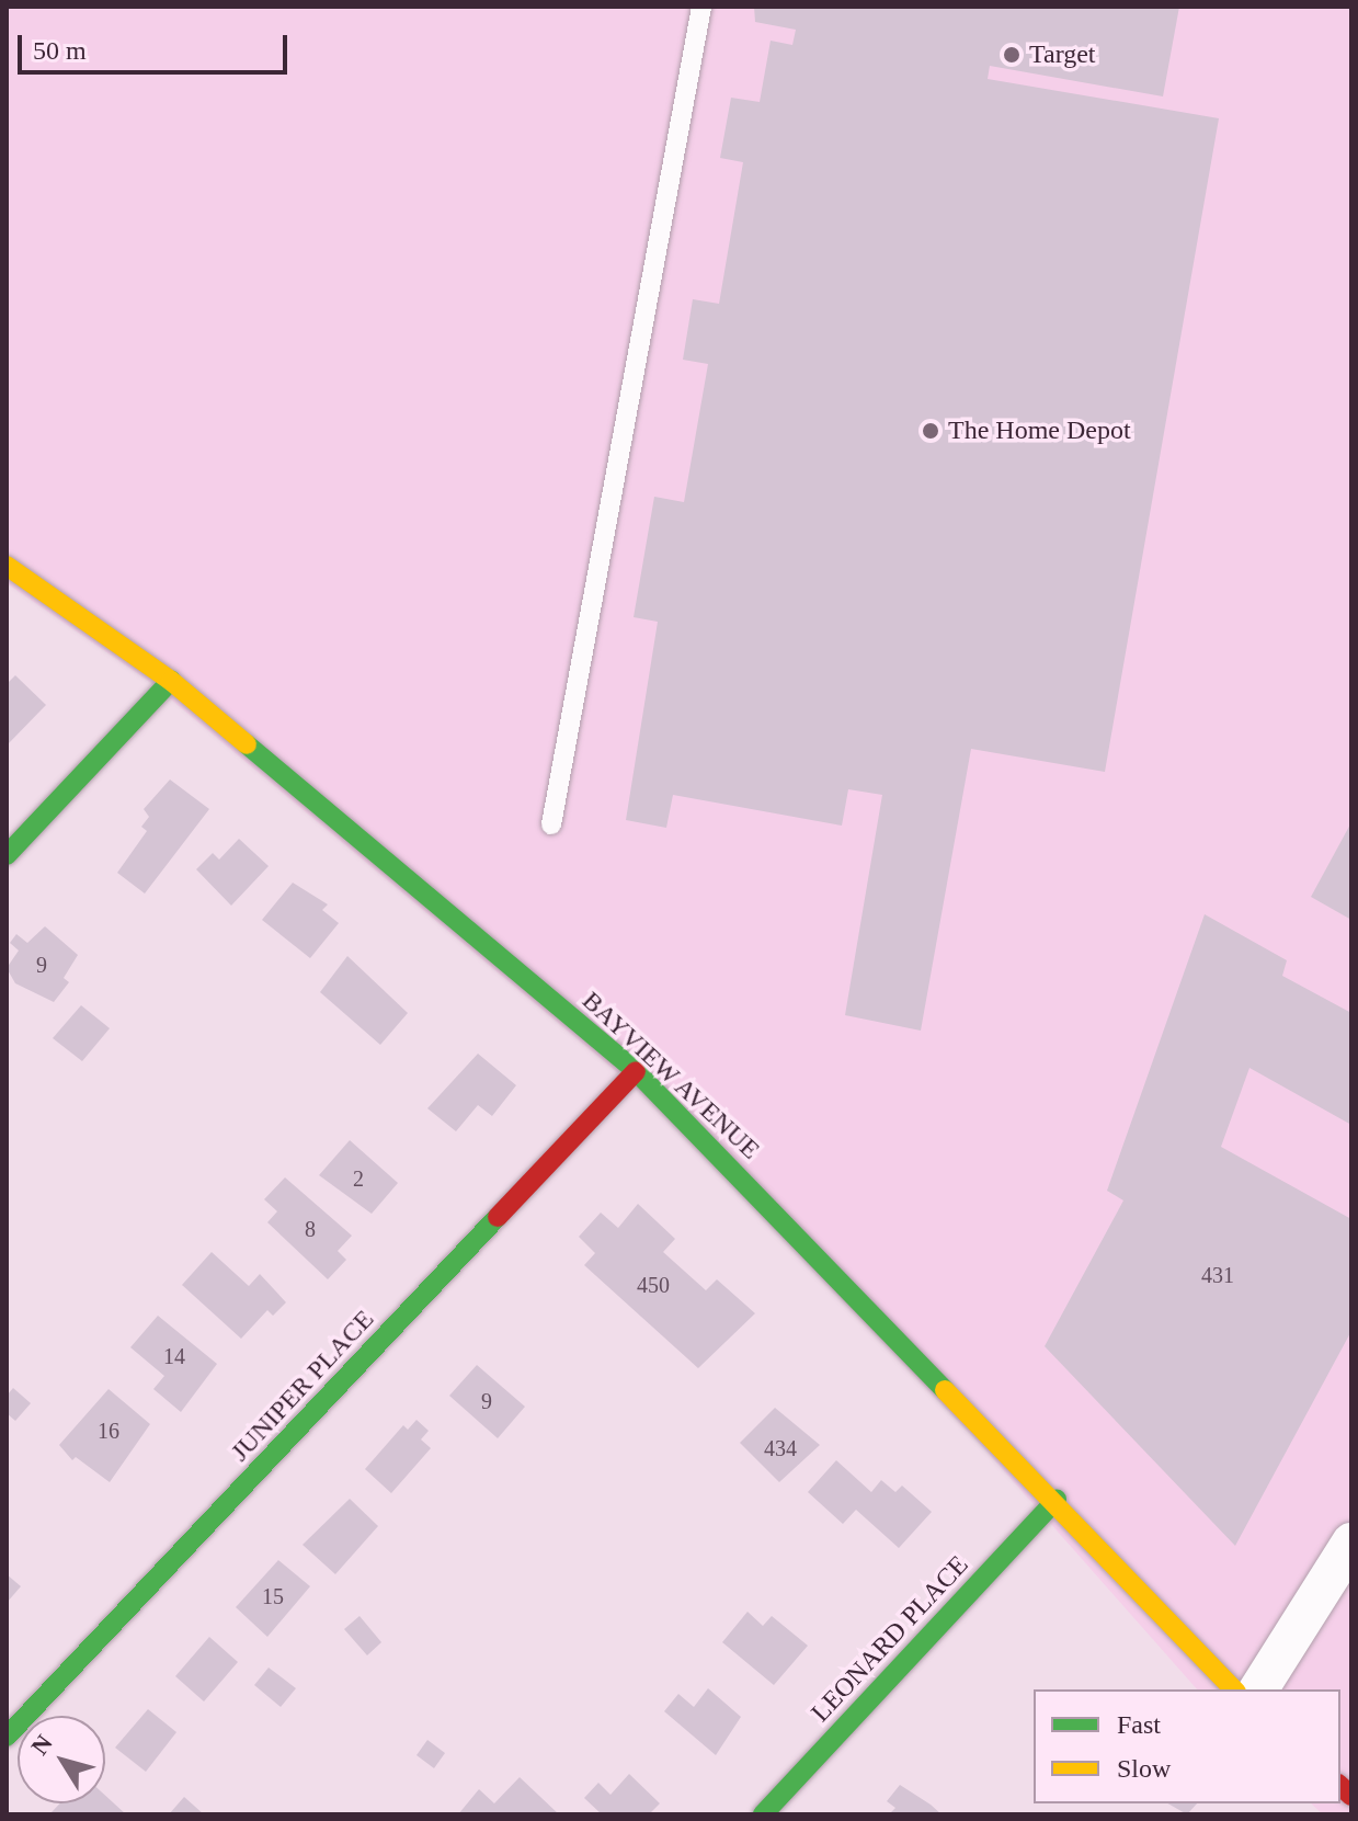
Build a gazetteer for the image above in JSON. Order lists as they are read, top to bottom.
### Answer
{
  "streets": {
    "street": ["BAYVIEW AVENUE", "JUNIPER PLACE", "LEONARD PLACE"]
  },
  "crossings": [
    ["BAYVIEW AVENUE", "JUNIPER PLACE"],
    ["BAYVIEW AVENUE", "LEONARD PLACE"]
  ],
  "places": ["Target", "The Home Depot"],
  "house_numbers": [
    "9",
    "2",
    "8",
    "431",
    "450",
    "14",
    "9",
    "16",
    "434",
    "15"
  ],
  "legend": ["Fast", "Slow"],
  "scale_bar": "50 m",
  "north": "top left"
}
